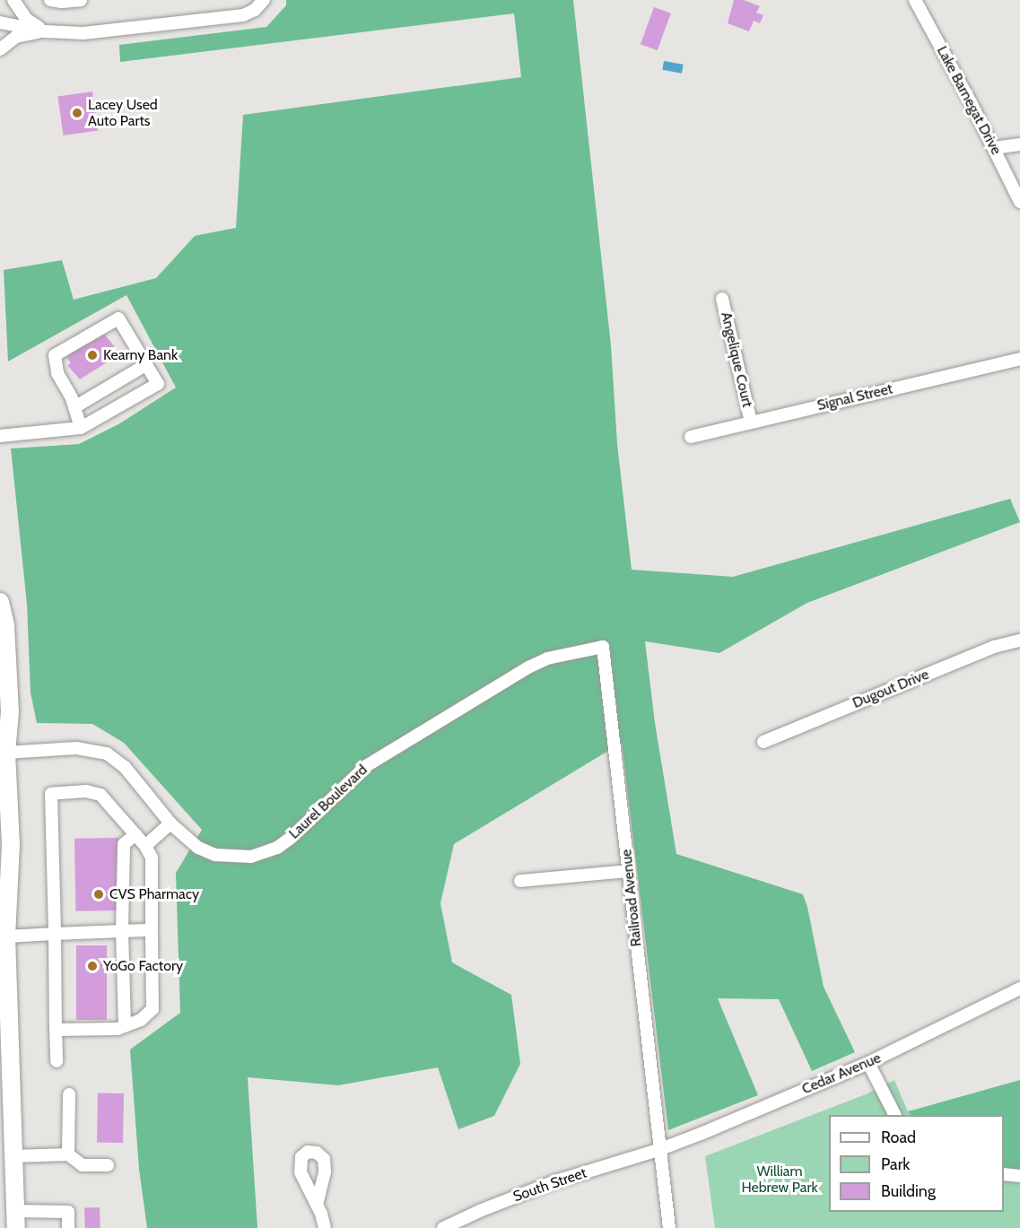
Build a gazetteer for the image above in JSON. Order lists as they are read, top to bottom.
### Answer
{
  "streets": {
    "street": [
      "Lake Barnegat Drive",
      "Angelique Court",
      "Signal Street",
      "Dugout Drive",
      "Laurel Boulevard",
      "Railroad Avenue",
      "Cedar Avenue",
      "South Street"
    ]
  },
  "crossings": [
    ["Angelique Court", "Signal Street"],
    ["Laurel Boulevard", "Railroad Avenue"],
    ["Railroad Avenue", "Cedar Avenue"],
    ["Railroad Avenue", "South Street"],
    ["Cedar Avenue", "South Street"]
  ],
  "parks": ["William Hebrew Park"],
  "places": [
    "Lacey Used Auto Parts",
    "Kearny Bank",
    "CVS Pharmacy",
    "YoGo Factory"
  ],
  "legend": ["Road", "Park", "Building"]
}
